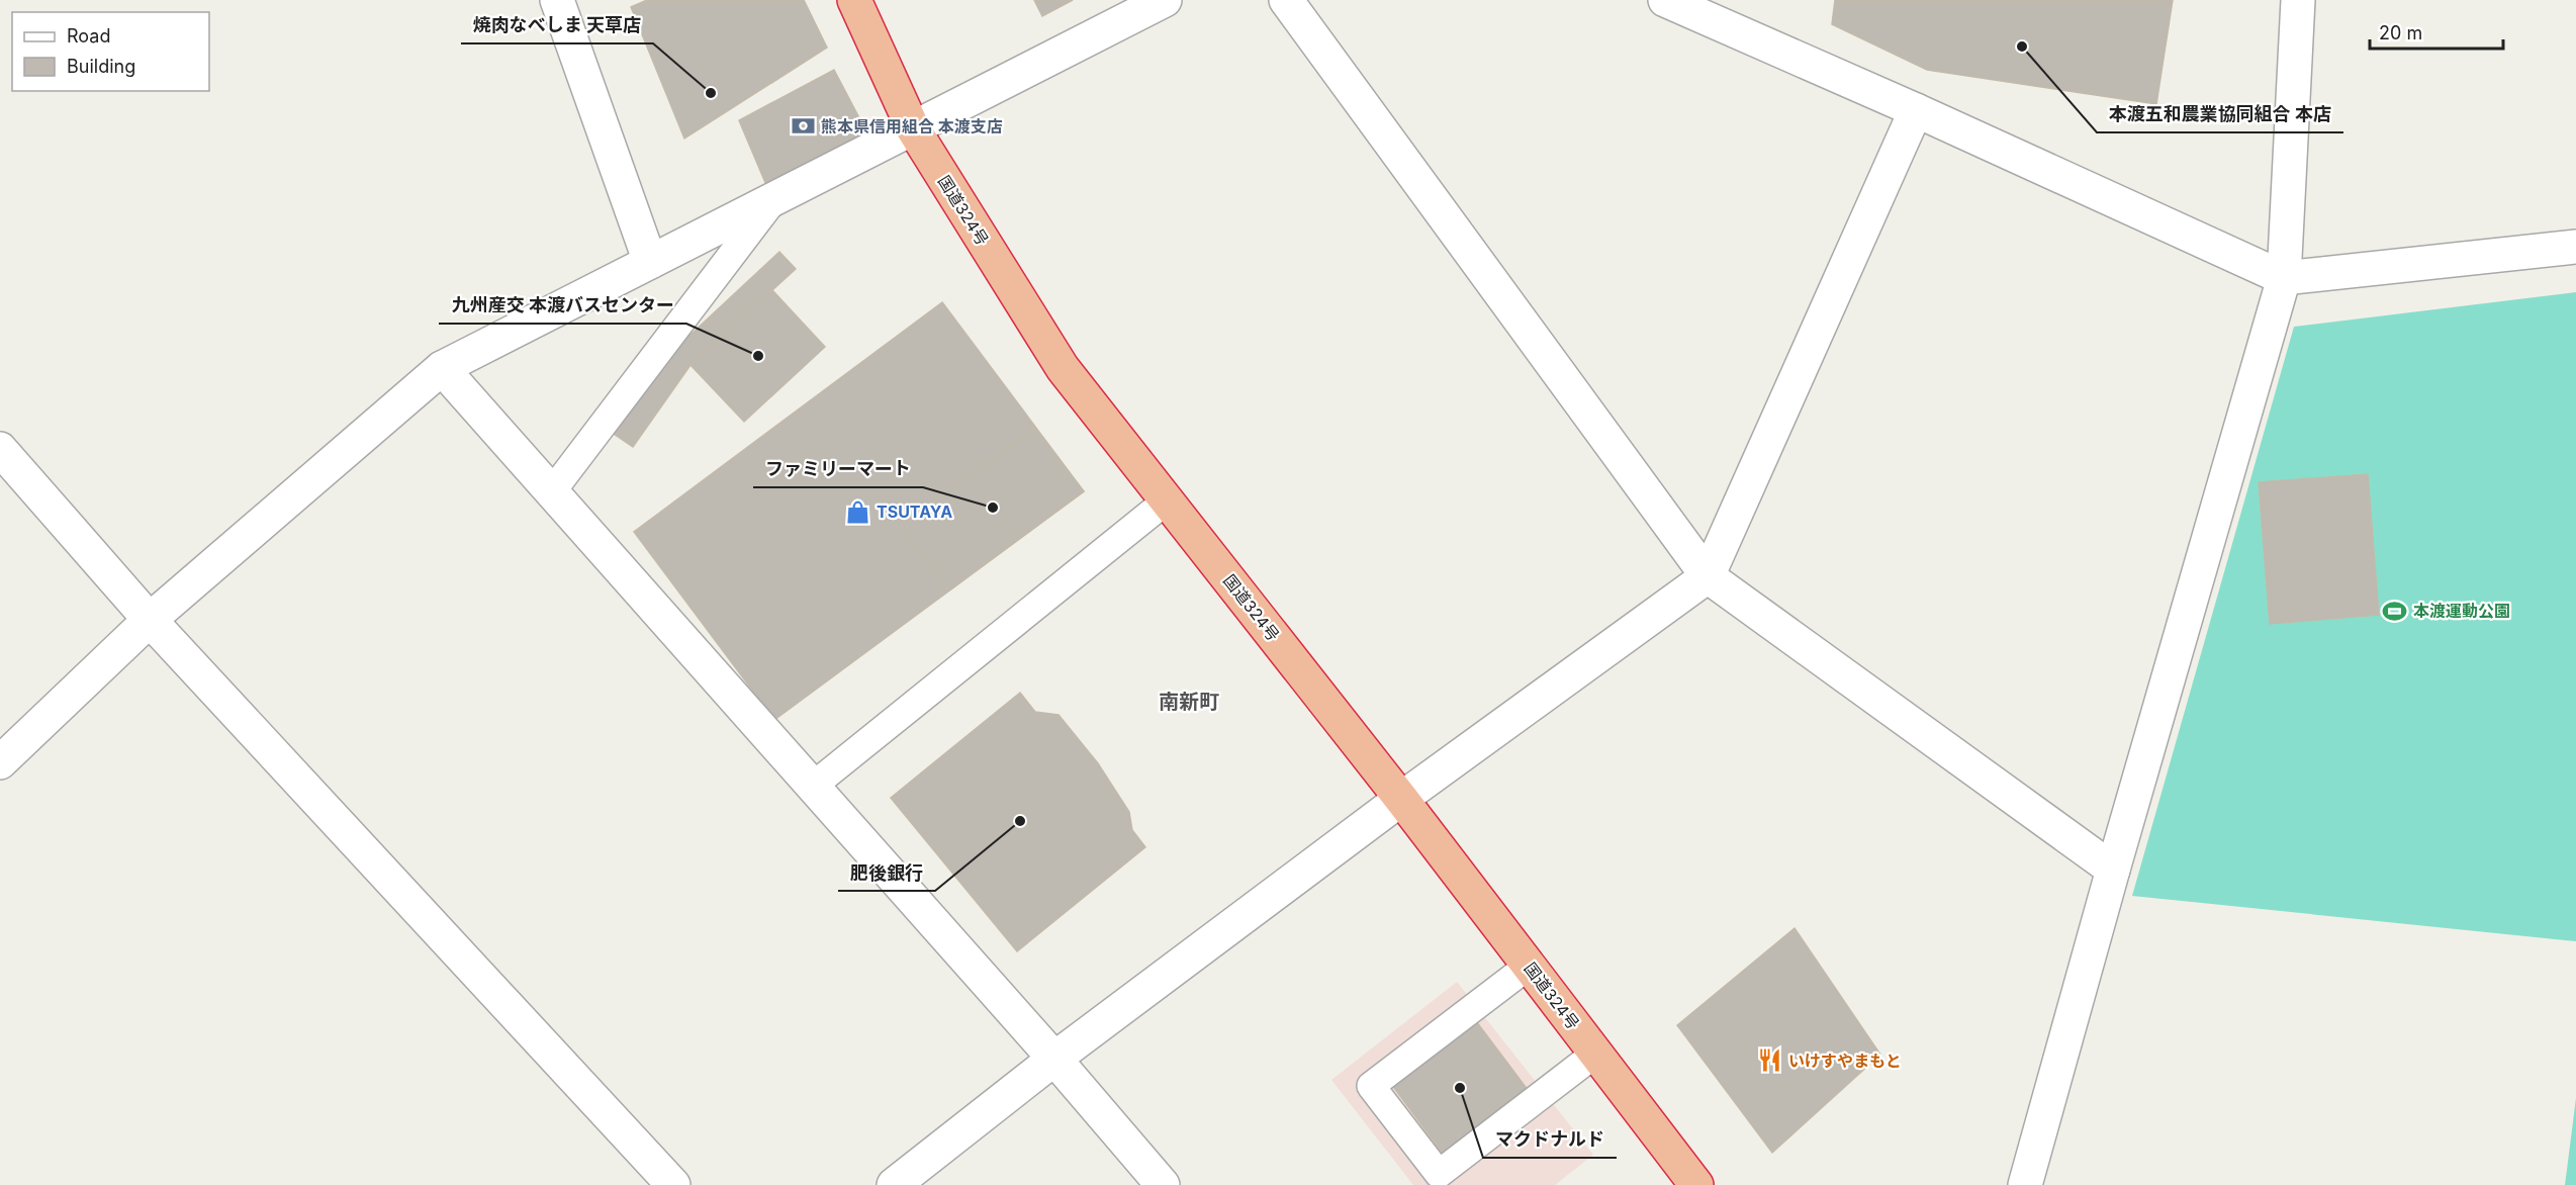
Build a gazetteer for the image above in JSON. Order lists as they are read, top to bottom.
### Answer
{
  "streets": {
    "highway": ["国道324号"]
  },
  "districts": ["南新町"],
  "places": {
    "other": [
      "本渡五和農業協同組合 本店",
      "焼肉なべしま 天草店",
      "九州産交 本渡バスセンター",
      "ファミリーマート",
      "肥後銀行",
      "マクドナルド"
    ],
    "bank": ["熊本県信用組合 本渡支店"],
    "shop": ["TSUTAYA"],
    "sports": ["本渡運動公園"],
    "restaurant": ["いけすやまもと"]
  },
  "legend": ["Road", "Building"],
  "scale_bar": "20 m"
}
